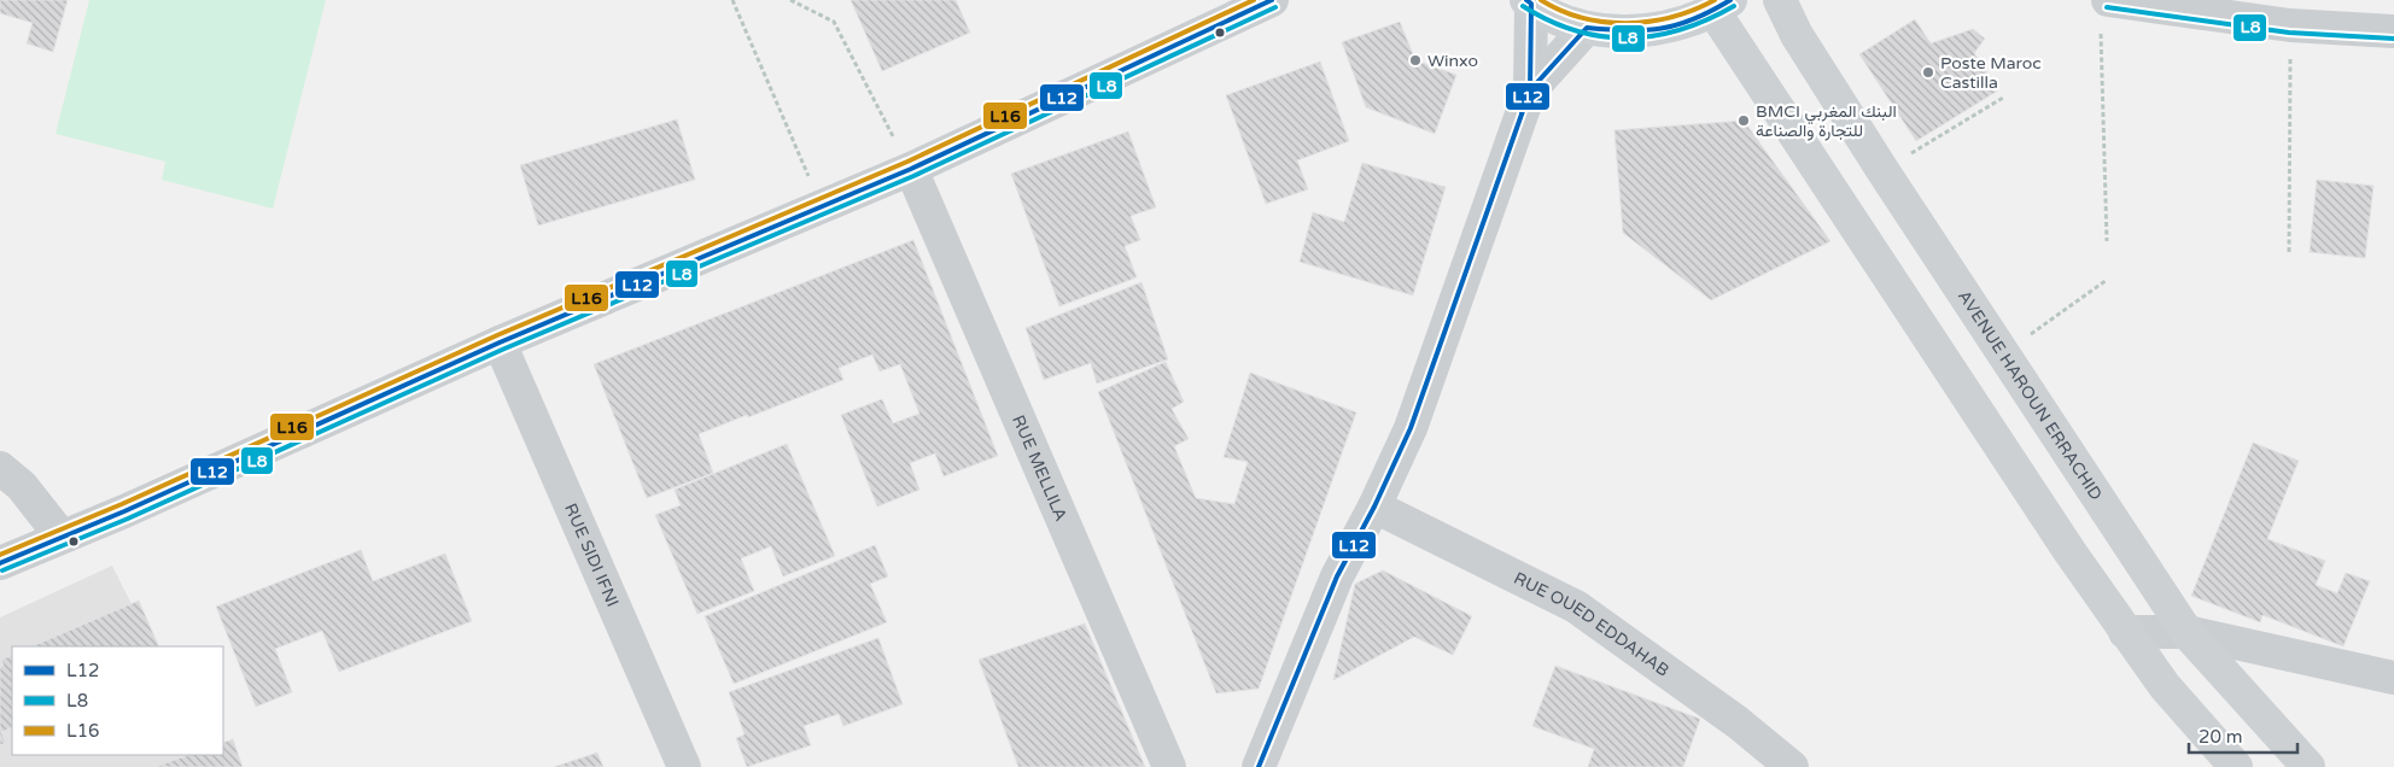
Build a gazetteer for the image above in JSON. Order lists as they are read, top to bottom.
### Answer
{
  "streets": {
    "main road": ["AVENUE HAROUN ERRACHID"],
    "street": ["RUE MELLILA", "RUE SIDI IFNI", "RUE OUED EDDAHAB"]
  },
  "places": ["Winxo", "Poste Maroc Castilla", "BMCI البنك المغربي للتجارة والصناعة"],
  "lines": ["transit line L12", "transit line L16", "transit line L8"],
  "legend": ["L12", "L8", "L16"],
  "scale_bar": "20 m"
}
